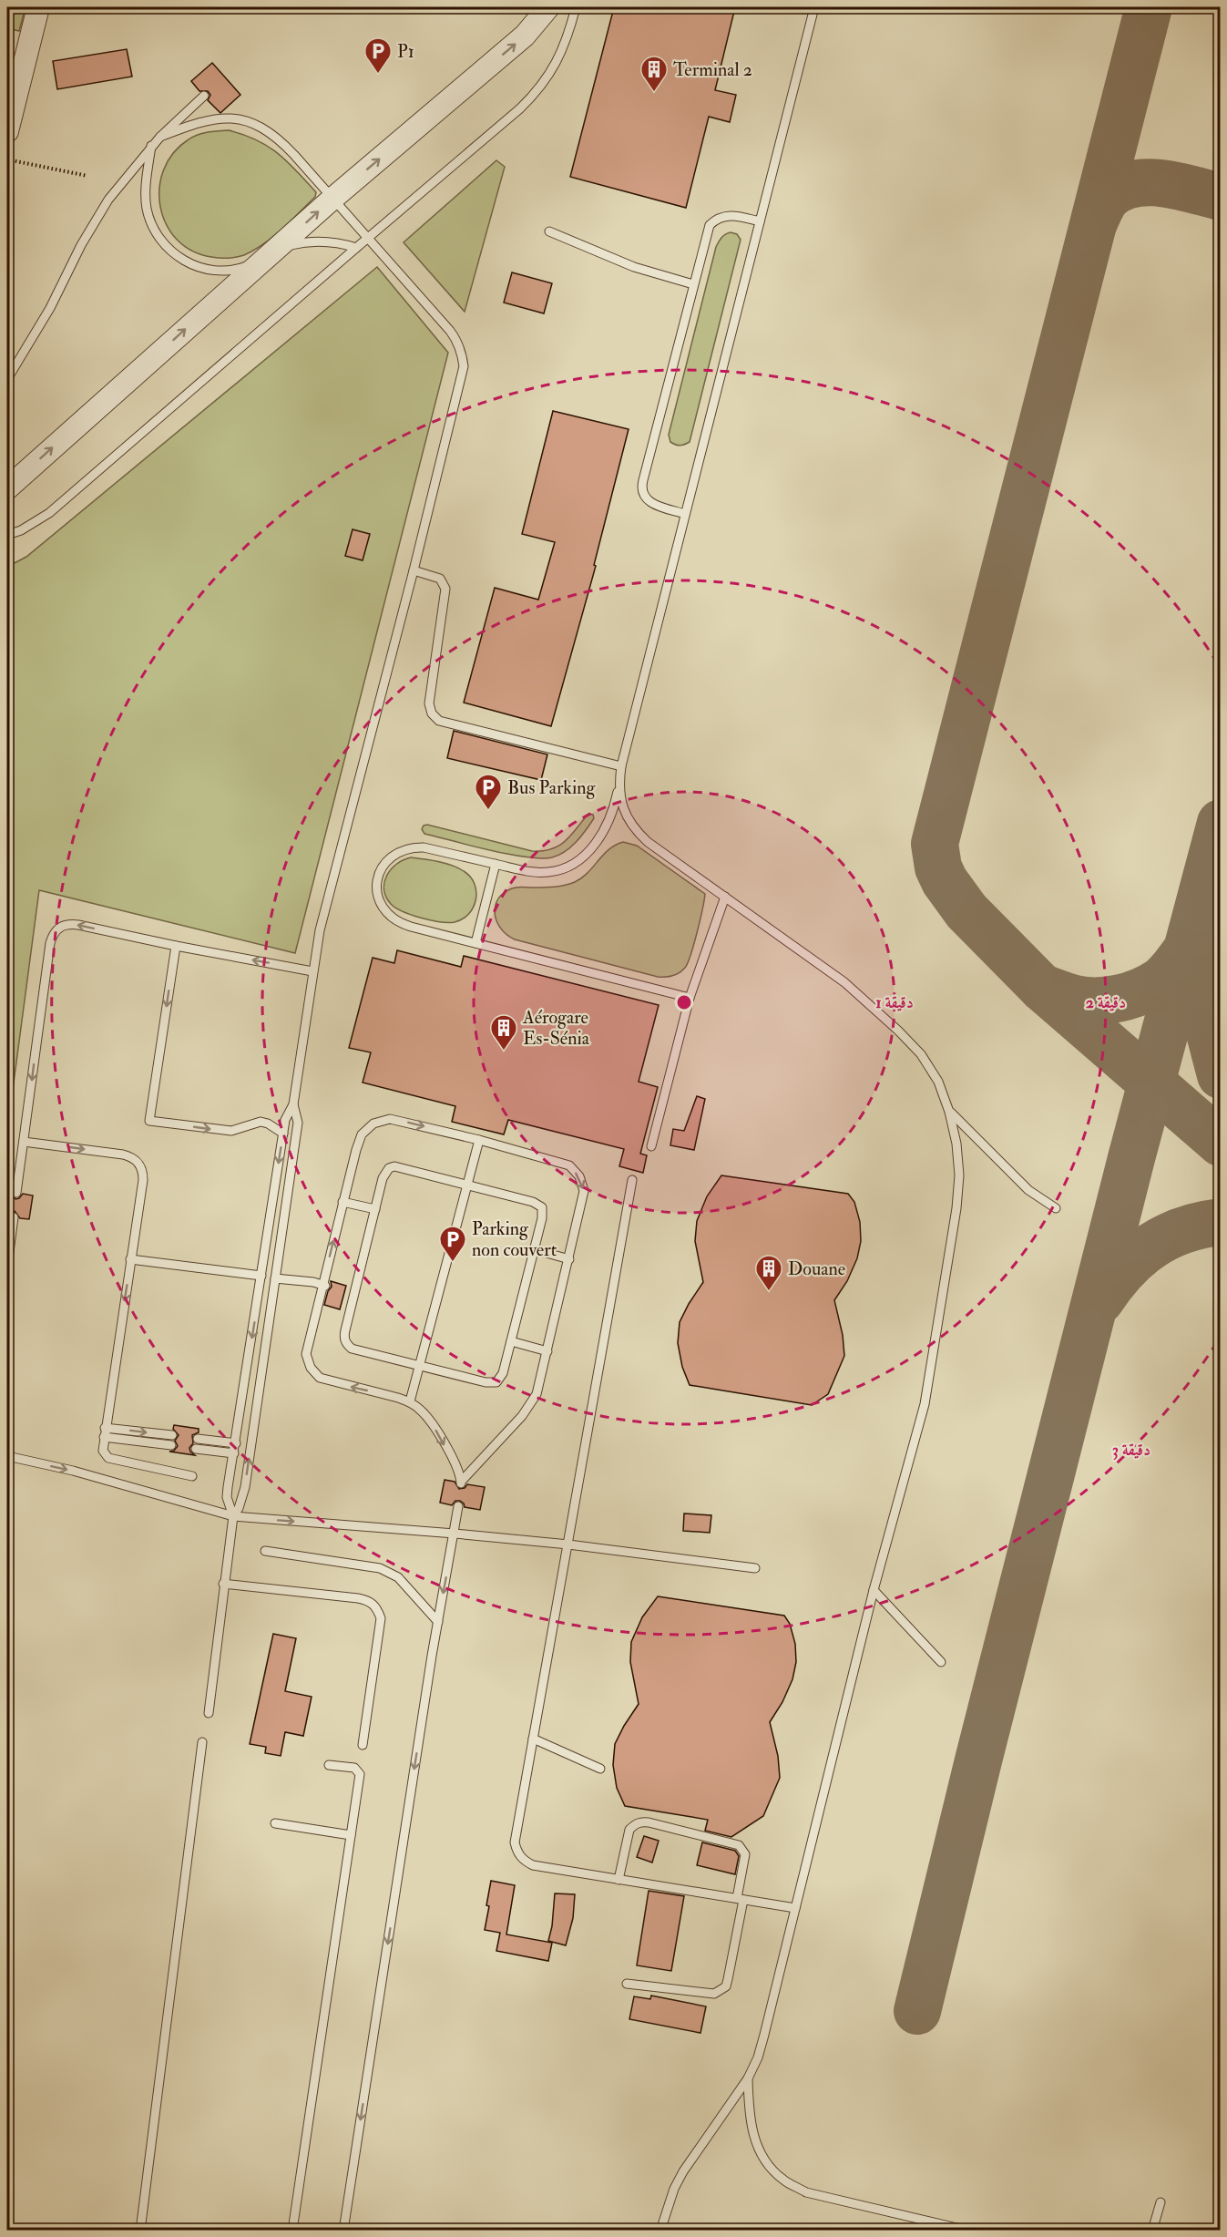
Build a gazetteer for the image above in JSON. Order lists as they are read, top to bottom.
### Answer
{
  "places": {
    "parking": ["P1", "Bus Parking", "Parking non couvert"],
    "building": ["Terminal 2", "Aérogare Es-Sénia", "Douane"]
  },
  "rings": ["1 دقيقة", "2 دقيقة", "3 دقيقة"]
}
